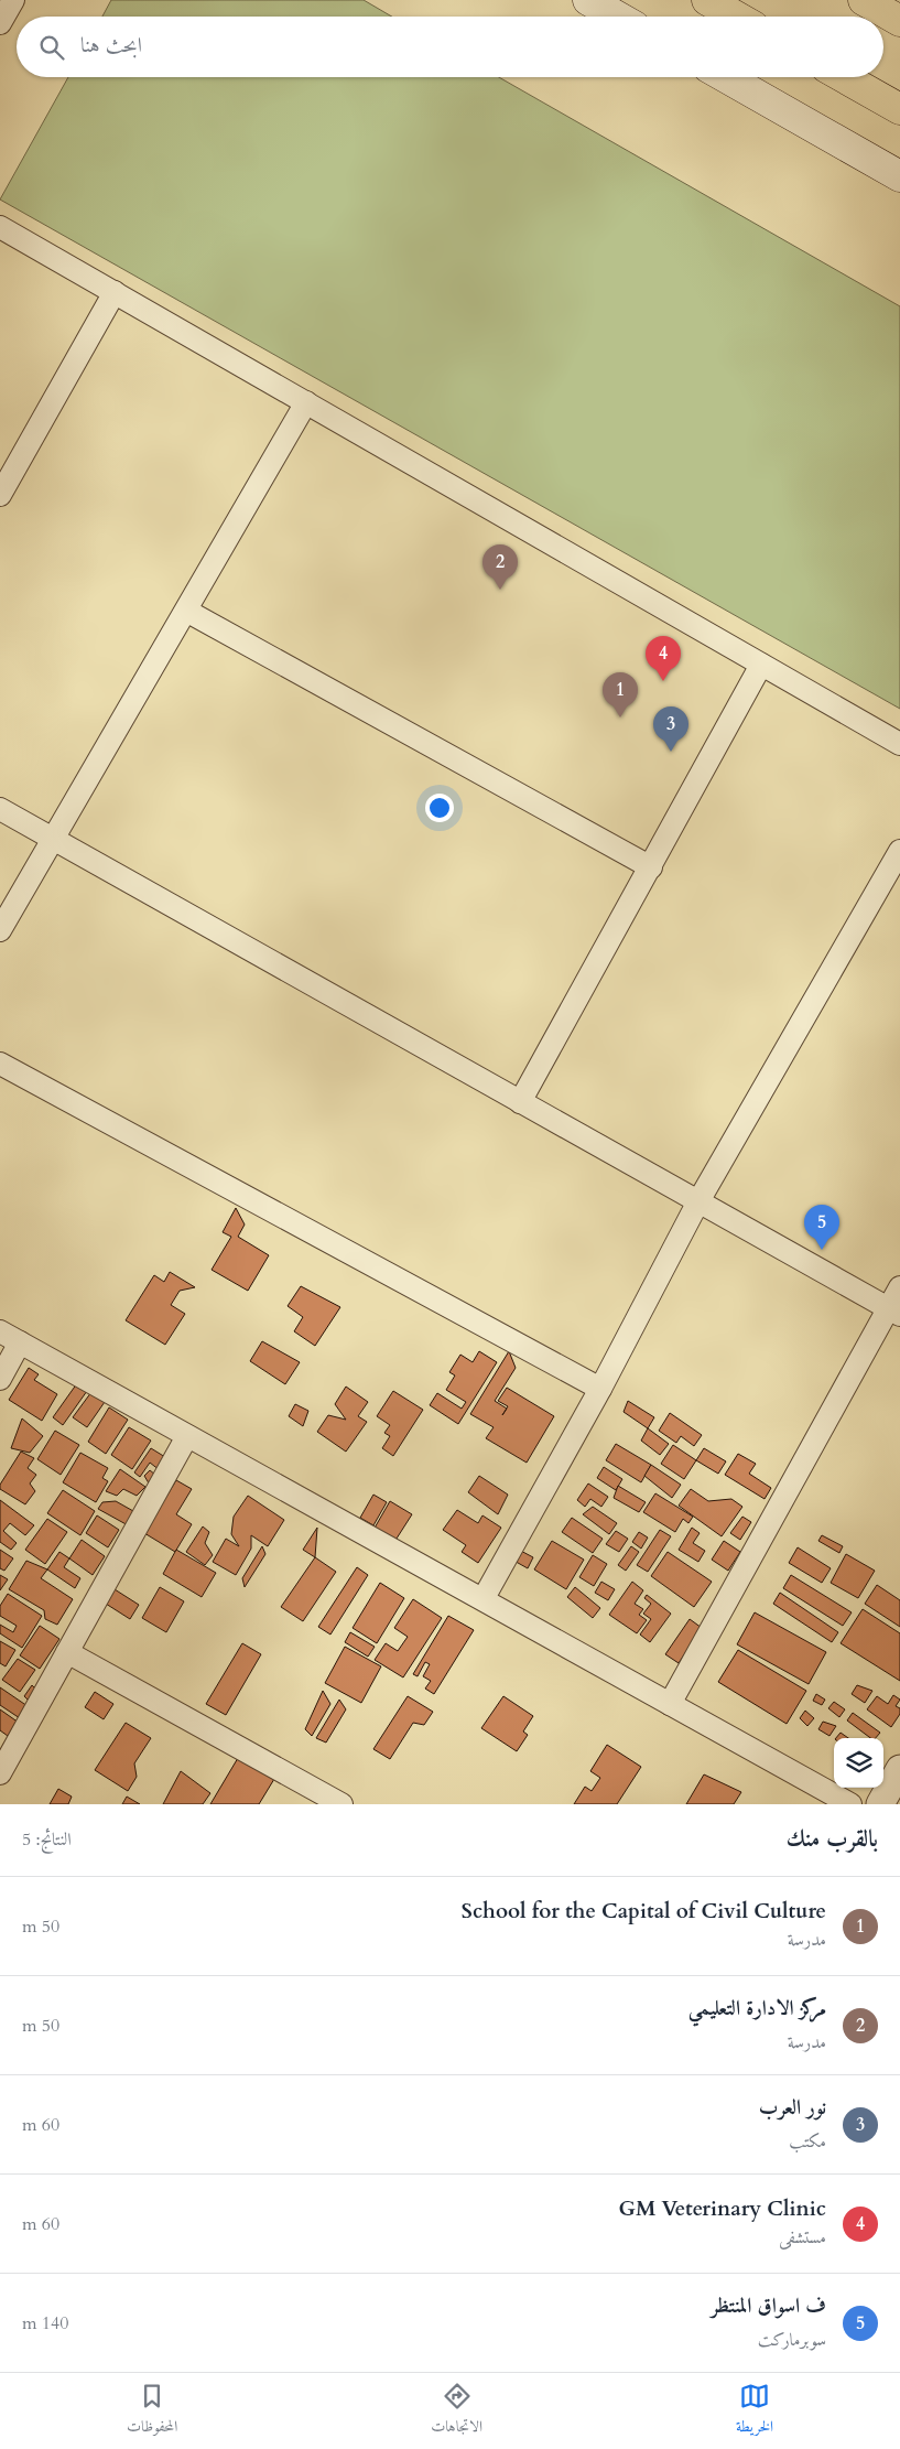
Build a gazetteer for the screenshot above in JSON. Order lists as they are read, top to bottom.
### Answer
{
  "page": {
    "search": "ابحث هنا",
    "pins": [
      "2",
      "4",
      "1",
      "3",
      "5"
    ],
    "heading": ["بالقرب منك", "النتائج: 5"],
    "list": [
      {
        "mark": "1",
        "name": "School for the Capital of Civil Culture",
        "note": "مدرسة",
        "value": "50 m"
      },
      {
        "mark": "2",
        "name": "مركز الادارة التعليمي",
        "note": "مدرسة",
        "value": "50 m"
      },
      {
        "mark": "3",
        "name": "نور العرب",
        "note": "مكتب",
        "value": "60 m"
      },
      {
        "mark": "4",
        "name": "GM Veterinary Clinic",
        "note": "مستشفى",
        "value": "60 m"
      },
      {
        "mark": "5",
        "name": "ف اسواق المنتظر",
        "note": "سوبرماركت",
        "value": "140 m"
      }
    ],
    "nav": ["الخريطة", "الاتجاهات", "المحفوظات"]
  }
}
